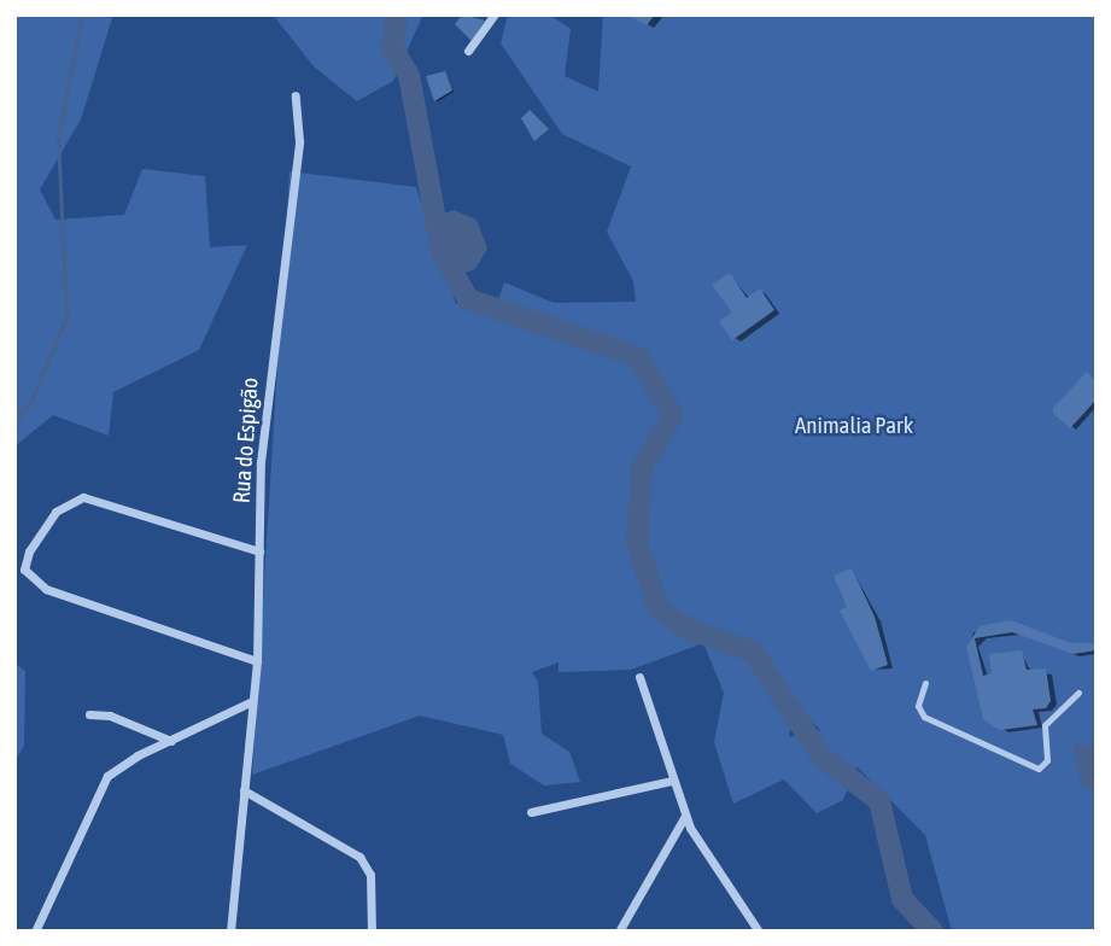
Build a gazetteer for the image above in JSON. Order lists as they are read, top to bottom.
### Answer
{
  "streets": {
    "street": ["Rua do Espigão"]
  },
  "parks": ["Animalia Park"]
}
